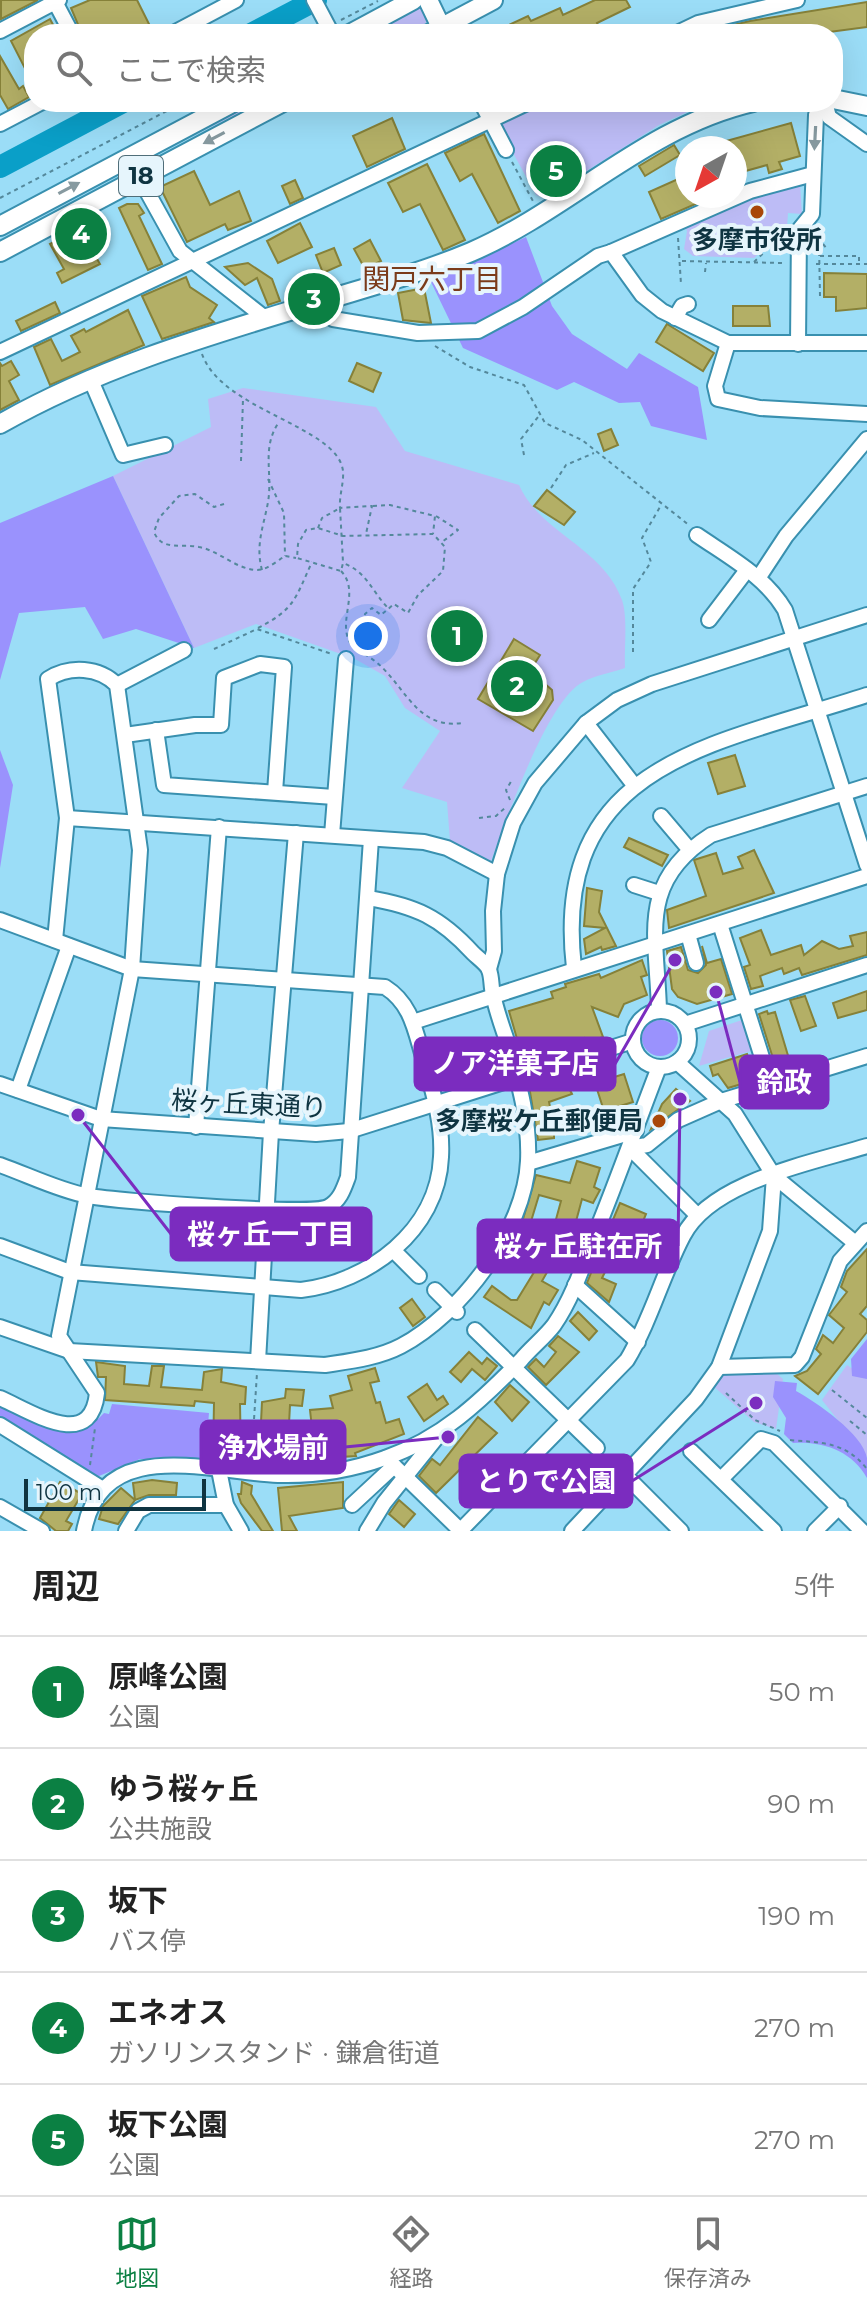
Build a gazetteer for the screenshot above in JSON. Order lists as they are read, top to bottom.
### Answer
{
  "streets": {
    "main road": ["18"],
    "street": ["桜ヶ丘東通り"]
  },
  "districts": ["関戸六丁目"],
  "places": [
    "多摩市役所",
    "ノア洋菓子店",
    "鈴政",
    "桜ヶ丘駐在所",
    "桜ヶ丘一丁目",
    "多摩桜ケ丘郵便局",
    "とりで公園",
    "浄水場前"
  ],
  "scale_bar": "100 m",
  "north": "bottom left",
  "page": {
    "search": "ここで検索",
    "pins": [
      "5",
      "4",
      "3",
      "1",
      "2"
    ],
    "scale": "100 m",
    "heading": ["周辺", "5件"],
    "list": [
      {
        "mark": "1",
        "name": "原峰公園",
        "note": "公園",
        "value": "50 m"
      },
      {
        "mark": "2",
        "name": "ゆう桜ヶ丘",
        "note": "公共施設",
        "value": "90 m"
      },
      {
        "mark": "3",
        "name": "坂下",
        "note": "バス停",
        "value": "190 m"
      },
      {
        "mark": "4",
        "name": "エネオス",
        "note": "ガソリンスタンド · 鎌倉街道",
        "value": "270 m"
      },
      {
        "mark": "5",
        "name": "坂下公園",
        "note": "公園",
        "value": "270 m"
      }
    ],
    "nav": ["地図", "経路", "保存済み"]
  }
}
